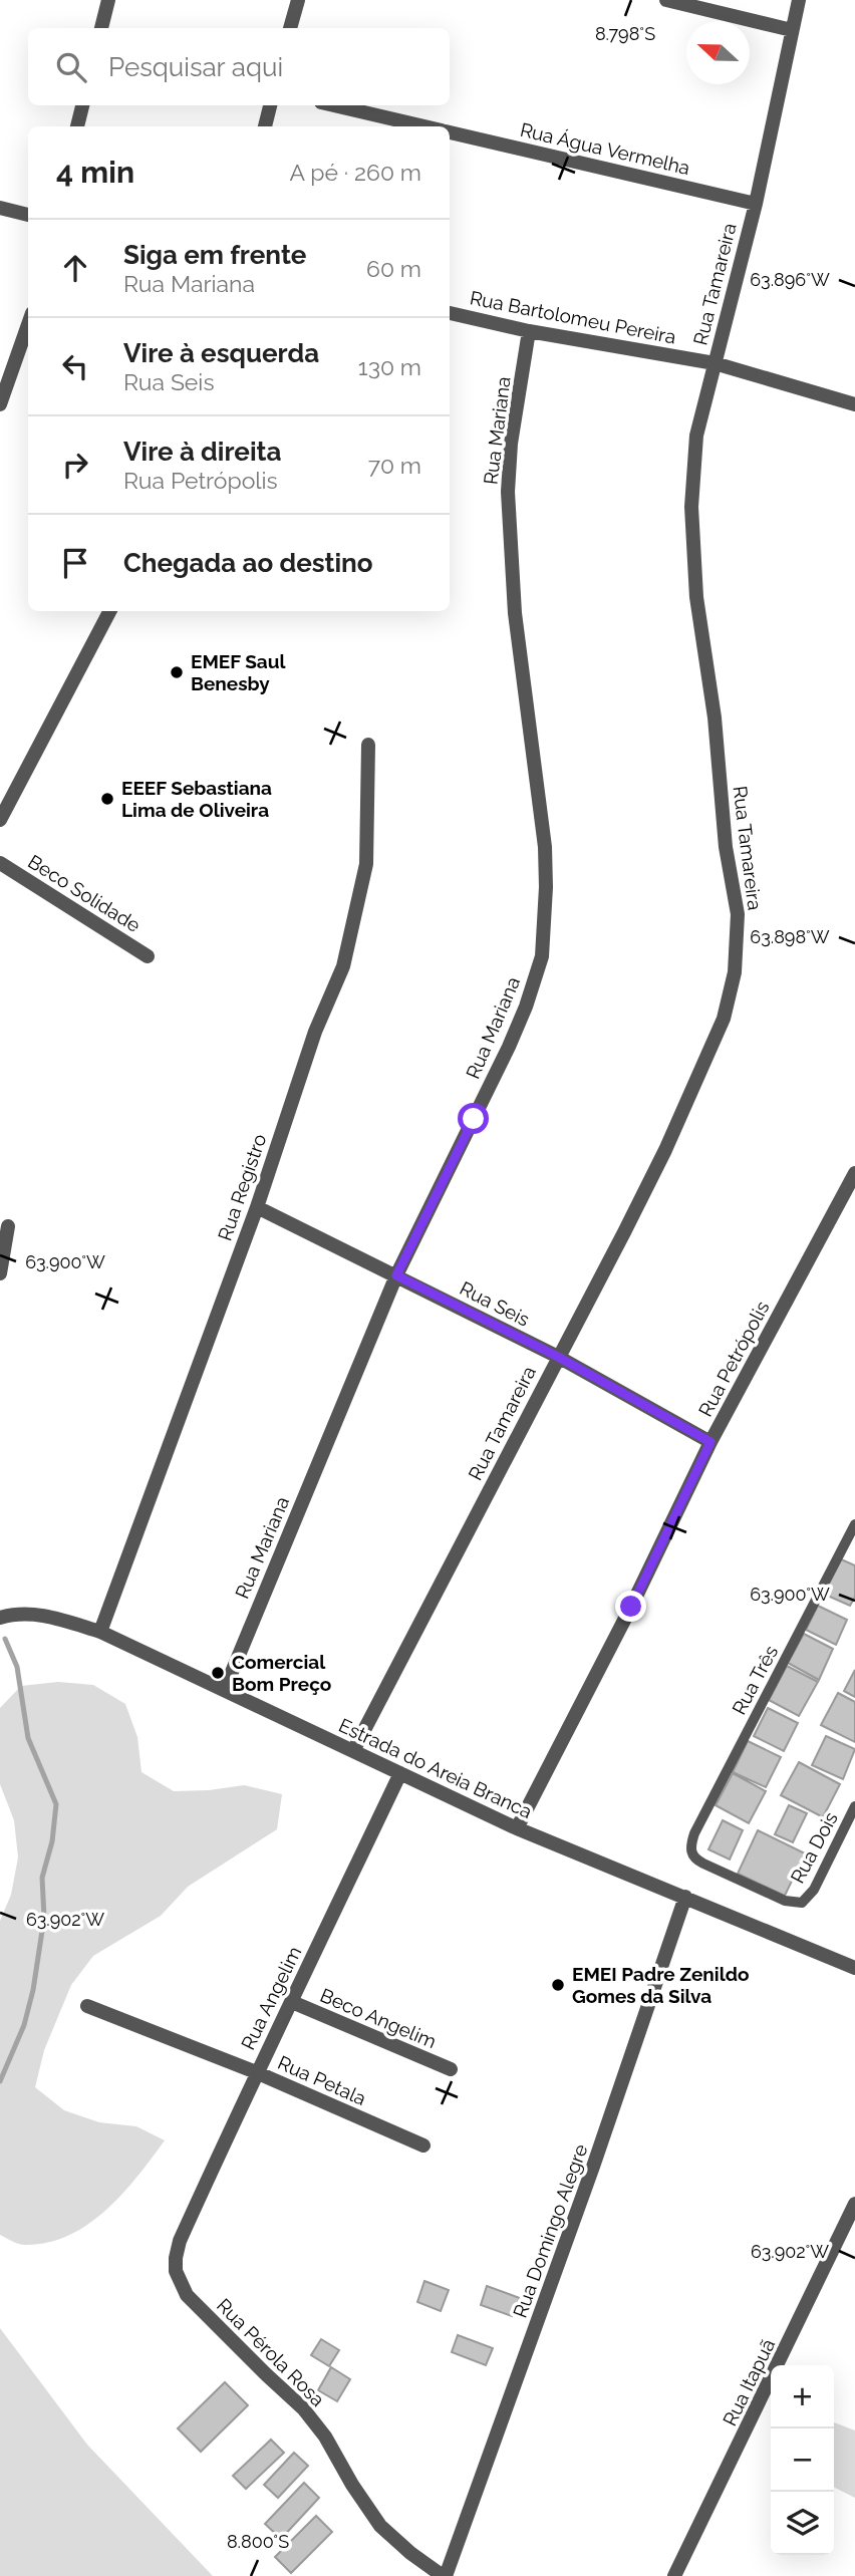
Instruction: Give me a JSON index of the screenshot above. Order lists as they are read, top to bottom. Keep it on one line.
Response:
{"streets":{"street":["Rua Água Vermelha","Rua Tamareira","Rua Bartolomeu Pereira","Rua Mariana","Beco Solidade","Rua Registro","Rua Seis","Rua Petrópolis","Estrada do Areia Branca","Rua Angelim","Beco Angelim","Rua Petala","Rua Domingo Alegre","Rua Pérola Rosa","Rua Itapuã"],"lane":["Rua Três","Rua Dois"]},"crossings":[["Rua Água Vermelha","Rua Tamareira"],["Rua Tamareira","Rua Bartolomeu Pereira"],["Rua Tamareira","Rua Seis"],["Rua Tamareira","Estrada do Areia Branca"],["Rua Bartolomeu Pereira","Rua Mariana"],["Rua Mariana","Rua Seis"],["Rua Mariana","Estrada do Areia Branca"],["Rua Registro","Rua Seis"],["Rua Registro","Estrada do Areia Branca"],["Rua Seis","Rua Petrópolis"],["Rua Petrópolis","Estrada do Areia Branca"],["Rua Três","Rua Dois"],["Estrada do Areia Branca","Rua Angelim"],["Estrada do Areia Branca","Rua Domingo Alegre"],["Rua Angelim","Beco Angelim"],["Rua Angelim","Rua Petala"],["Rua Angelim","Rua Pérola Rosa"],["Rua Domingo Alegre","Rua Pérola Rosa"]],"places":["EMEF Saul Benesby","EEEF Sebastiana Lima de Oliveira","Comercial Bom Preço","EMEI Padre Zenildo Gomes da Silva"],"north":"left","page":{"search":"Pesquisar aqui","heading":["4 min","A pé · 260 m"],"list":[["Siga em frente","Rua Mariana","60 m"],["Vire à esquerda","Rua Seis","130 m"],["Vire à direita","Rua Petrópolis","70 m"],"Chegada ao destino"],"map_buttons":["+","−"]},"coordinates":["8.798°S","63.896°W","63.898°W","63.900°W","63.902°W","8.800°S"]}
